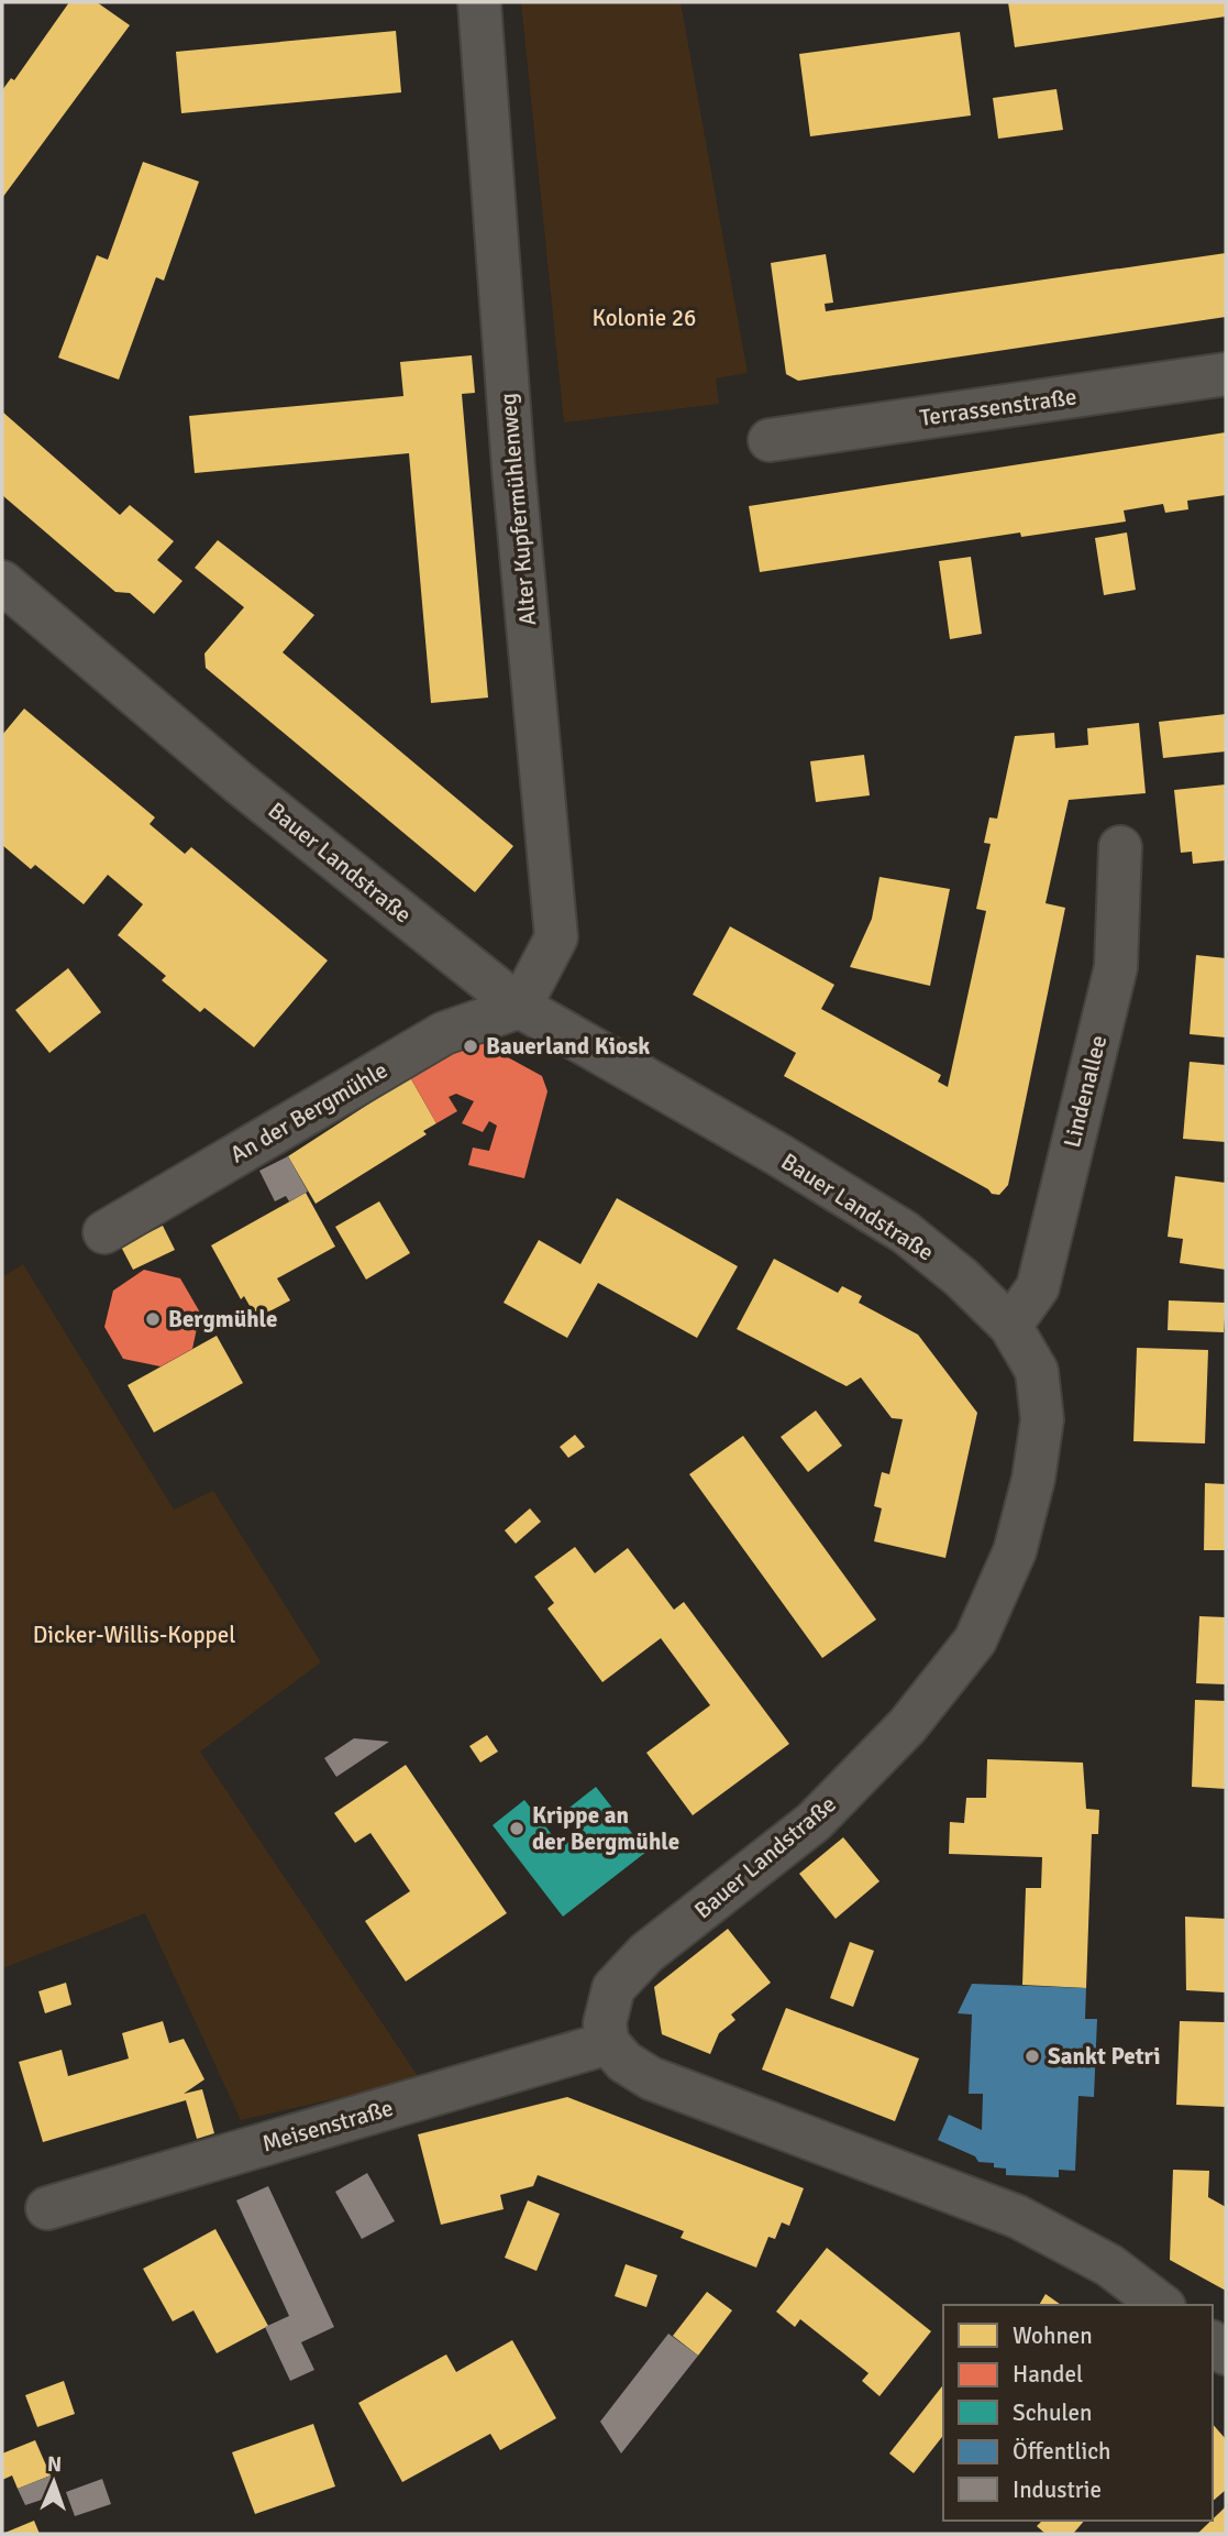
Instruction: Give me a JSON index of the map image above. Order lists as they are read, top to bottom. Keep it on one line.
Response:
{"streets":{"street":["Terrassenstraße","Alter Kupfermühlenweg","Bauer Landstraße","Lindenallee","An der Bergmühle","Meisenstraße"]},"crossings":[["Alter Kupfermühlenweg","Bauer Landstraße"],["Alter Kupfermühlenweg","An der Bergmühle"],["Bauer Landstraße","Lindenallee"],["Bauer Landstraße","An der Bergmühle"],["Bauer Landstraße","Meisenstraße"]],"parks":["Kolonie 26","Dicker-Willis-Koppel"],"places":["Bauerland Kiosk","Bergmühle","Krippe an der Bergmühle","Sankt Petri"],"legend":["Wohnen","Handel","Schulen","Öffentlich","Industrie"],"north":"top"}
